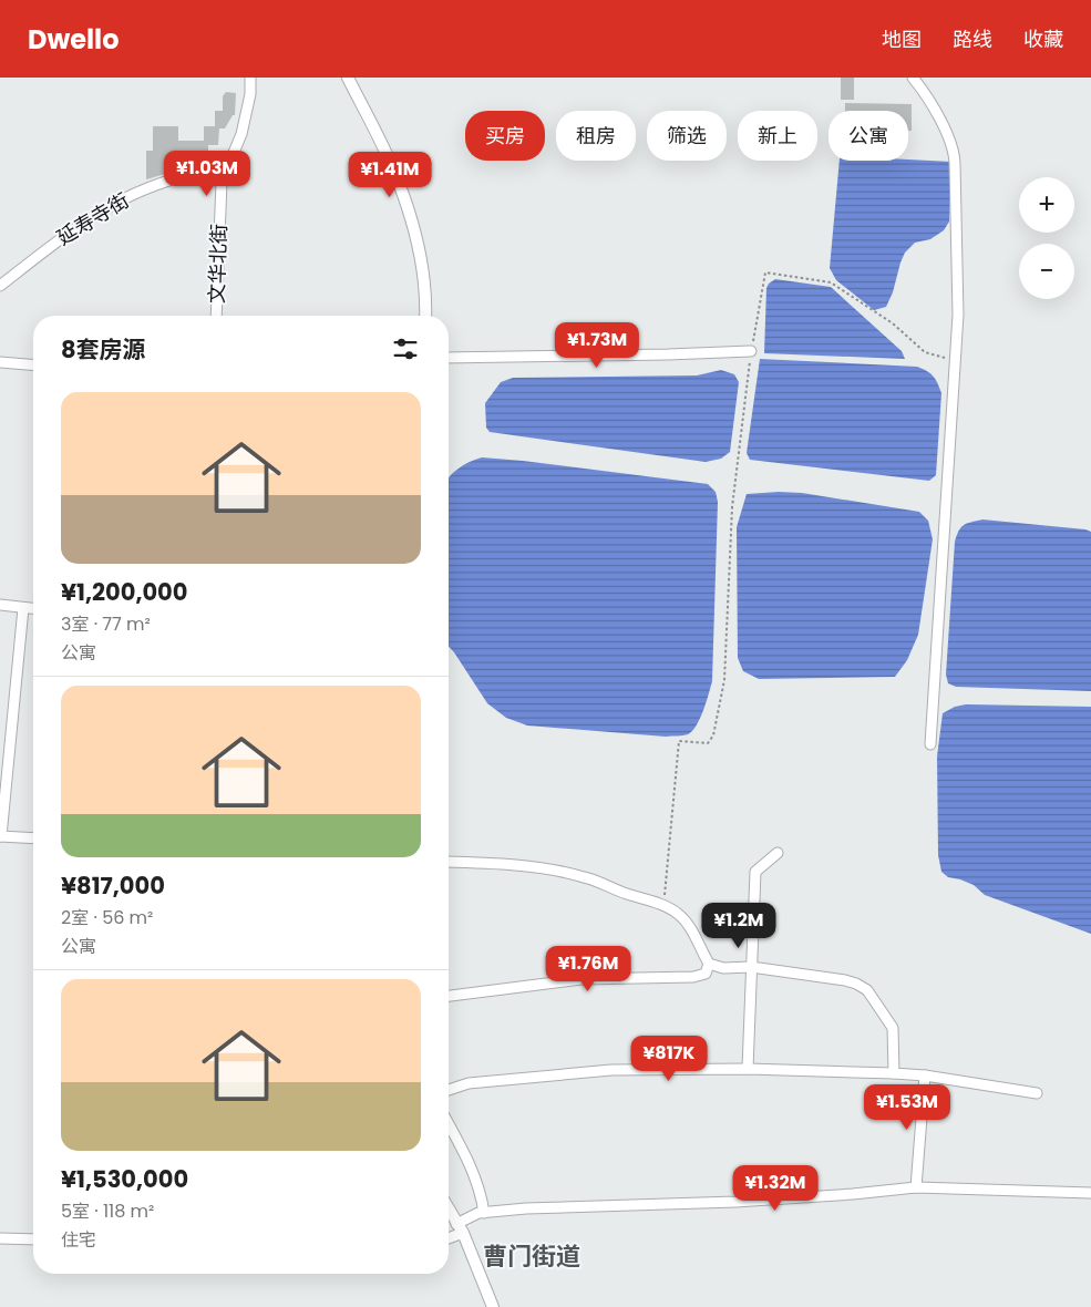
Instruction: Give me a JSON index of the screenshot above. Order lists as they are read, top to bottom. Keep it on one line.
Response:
{"streets":{"street":["延寿寺街","文华北街"]},"crossings":[["延寿寺街","文华北街"]],"districts":["曹门街道"],"page":{"header":"Dwello","nav":["地图","路线","收藏"],"chip":["买房","租房","筛选","新上","公寓"],"price":["¥1.03M","¥1.41M","¥1.73M","¥1.2M","¥1.76M","¥817K","¥1.53M","¥1.32M"],"map_buttons":["+","−"],"heading":"8套房源","list":[{"name":"¥1,200,000","note":"3室 · 77 m² · 公寓"},{"name":"¥817,000","note":"2室 · 56 m² · 公寓"},{"name":"¥1,530,000","note":"5室 · 118 m² · 住宅"}]}}
